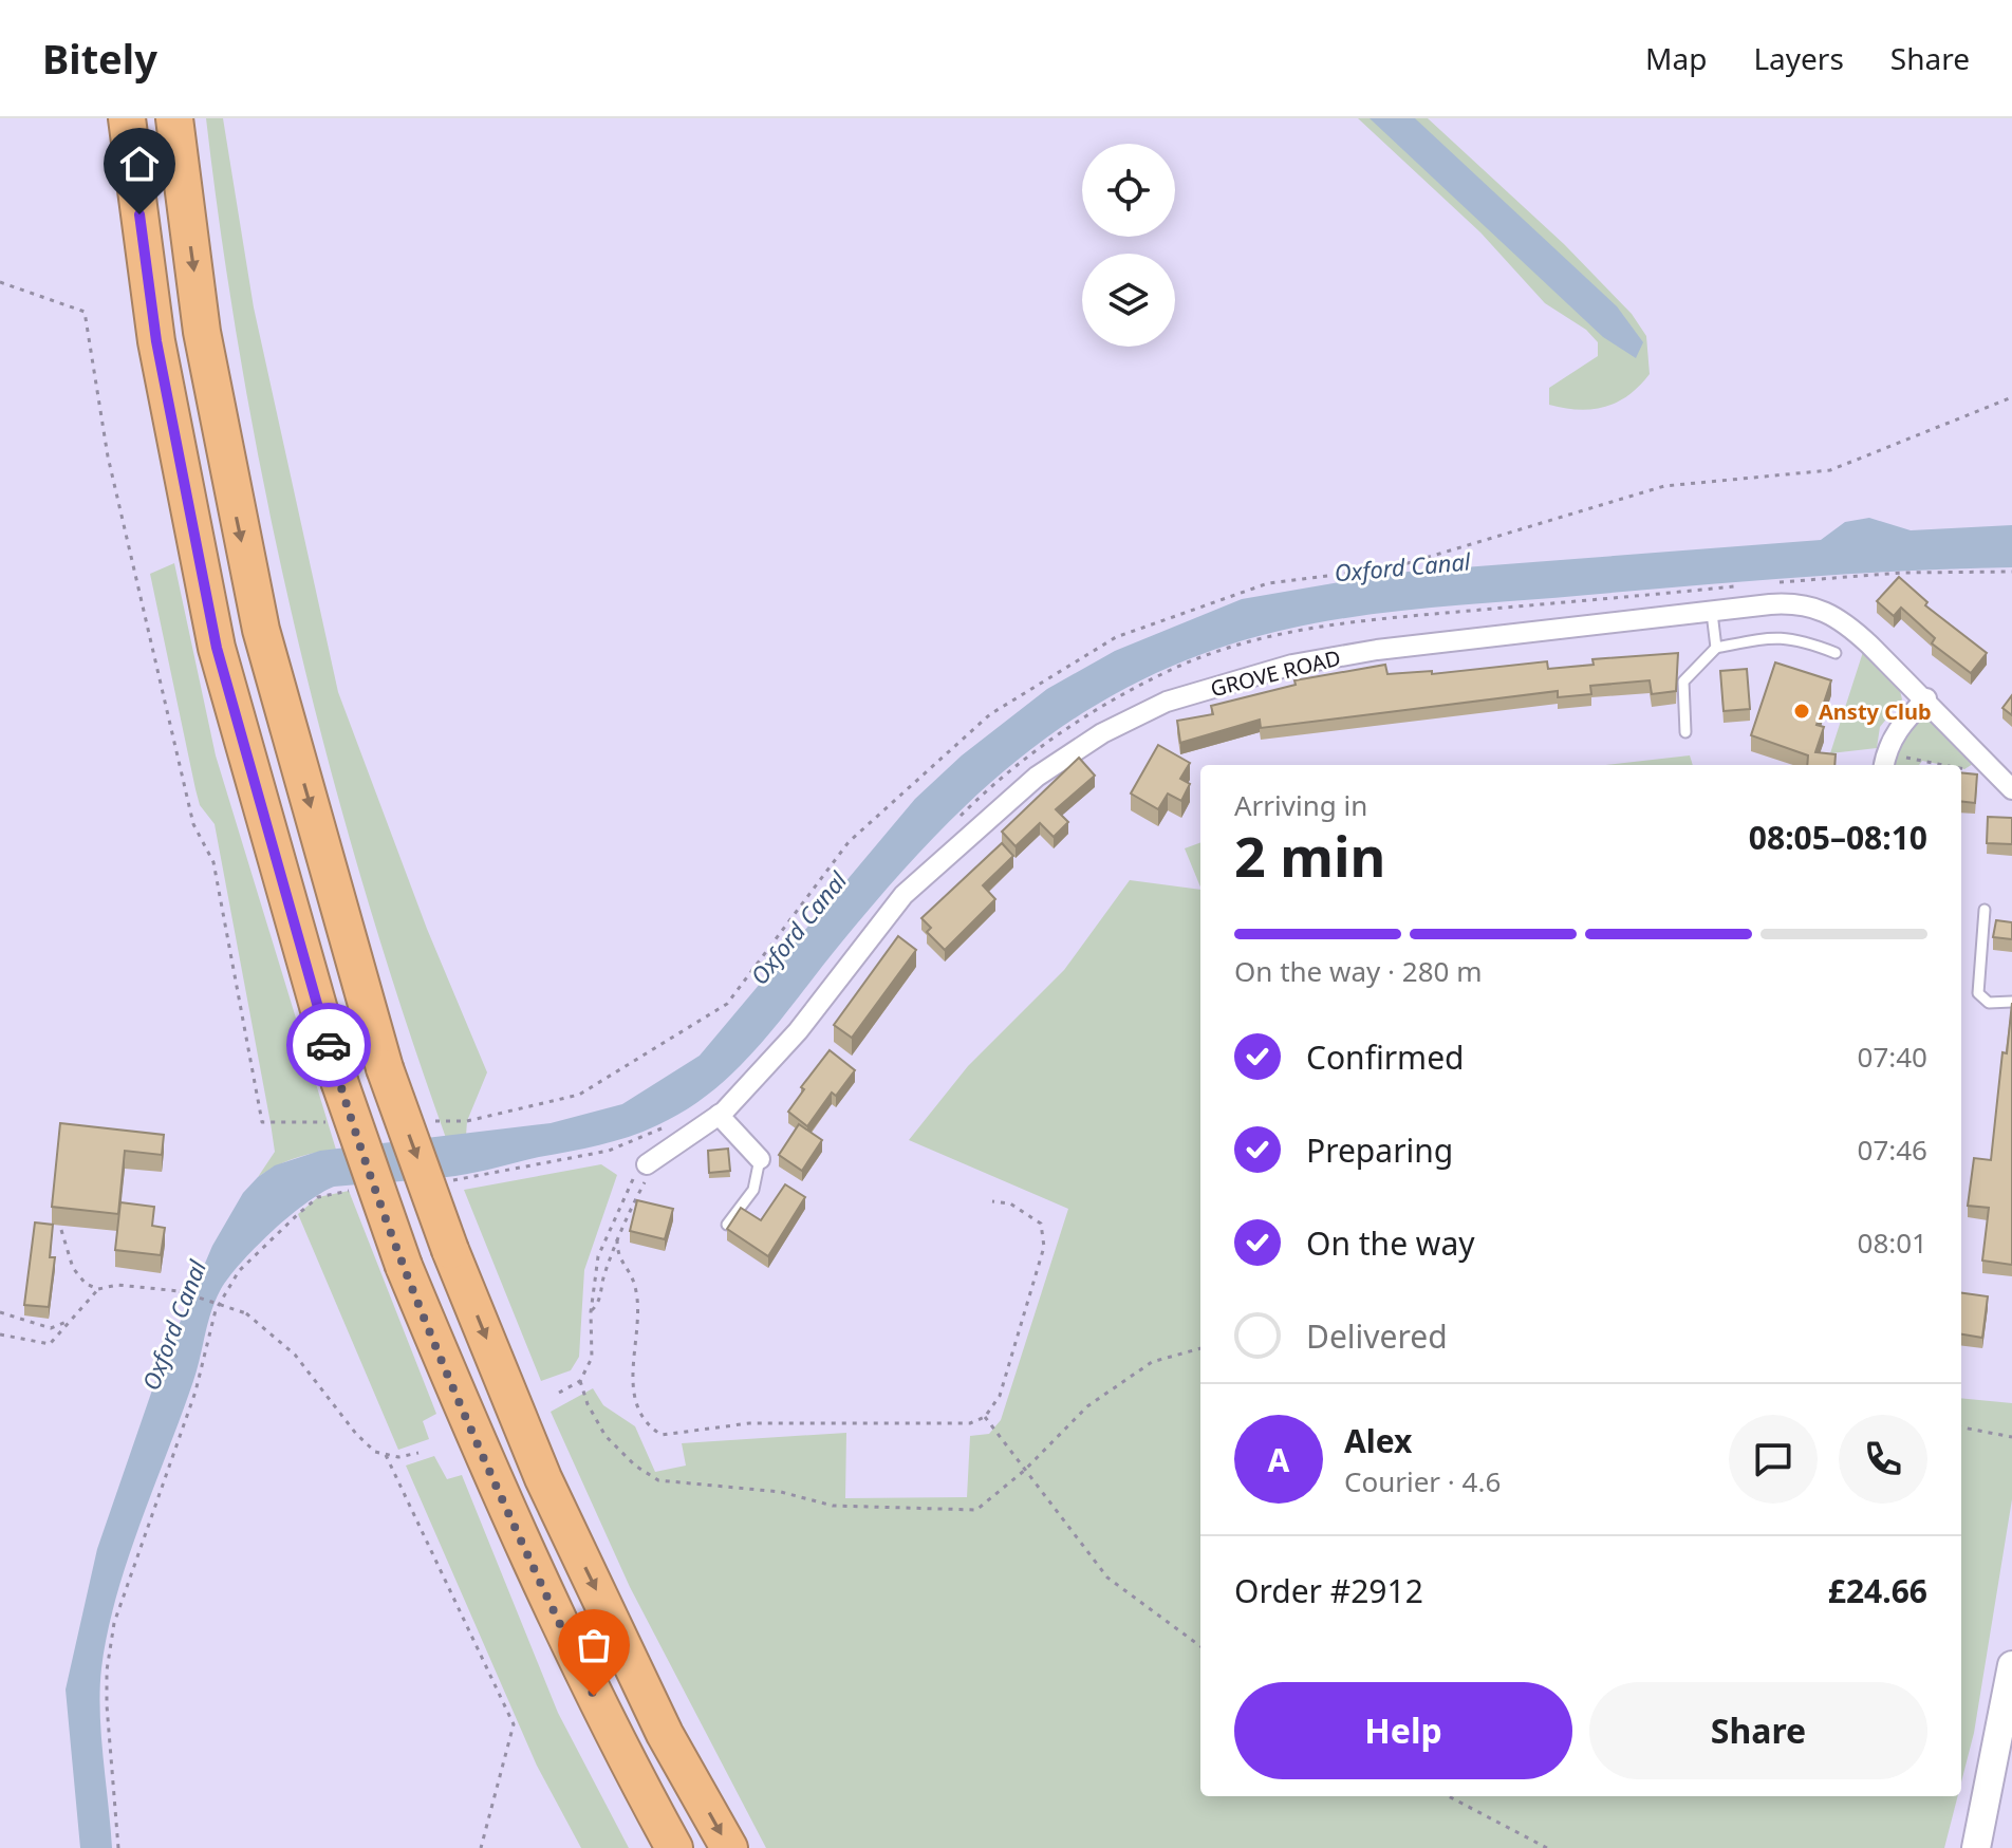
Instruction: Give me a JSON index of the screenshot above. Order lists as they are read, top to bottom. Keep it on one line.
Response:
{"streets":{"street":["GROVE ROAD"]},"water":["Oxford Canal"],"places":["Ansty Club"],"page":{"header":"Bitely","nav":["Map","Layers","Share"],"heading":["2 min","Arriving in","08:05–08:10"],"panel":["Alex","Courier · 4.6","Order #2912","£24.66"],"bar":"On the way · 280 m","list":[["Confirmed","07:40"],["Preparing","07:46"],["On the way","08:01"],"Delivered"],"round":"A","buttons":["Help","Share"]}}
